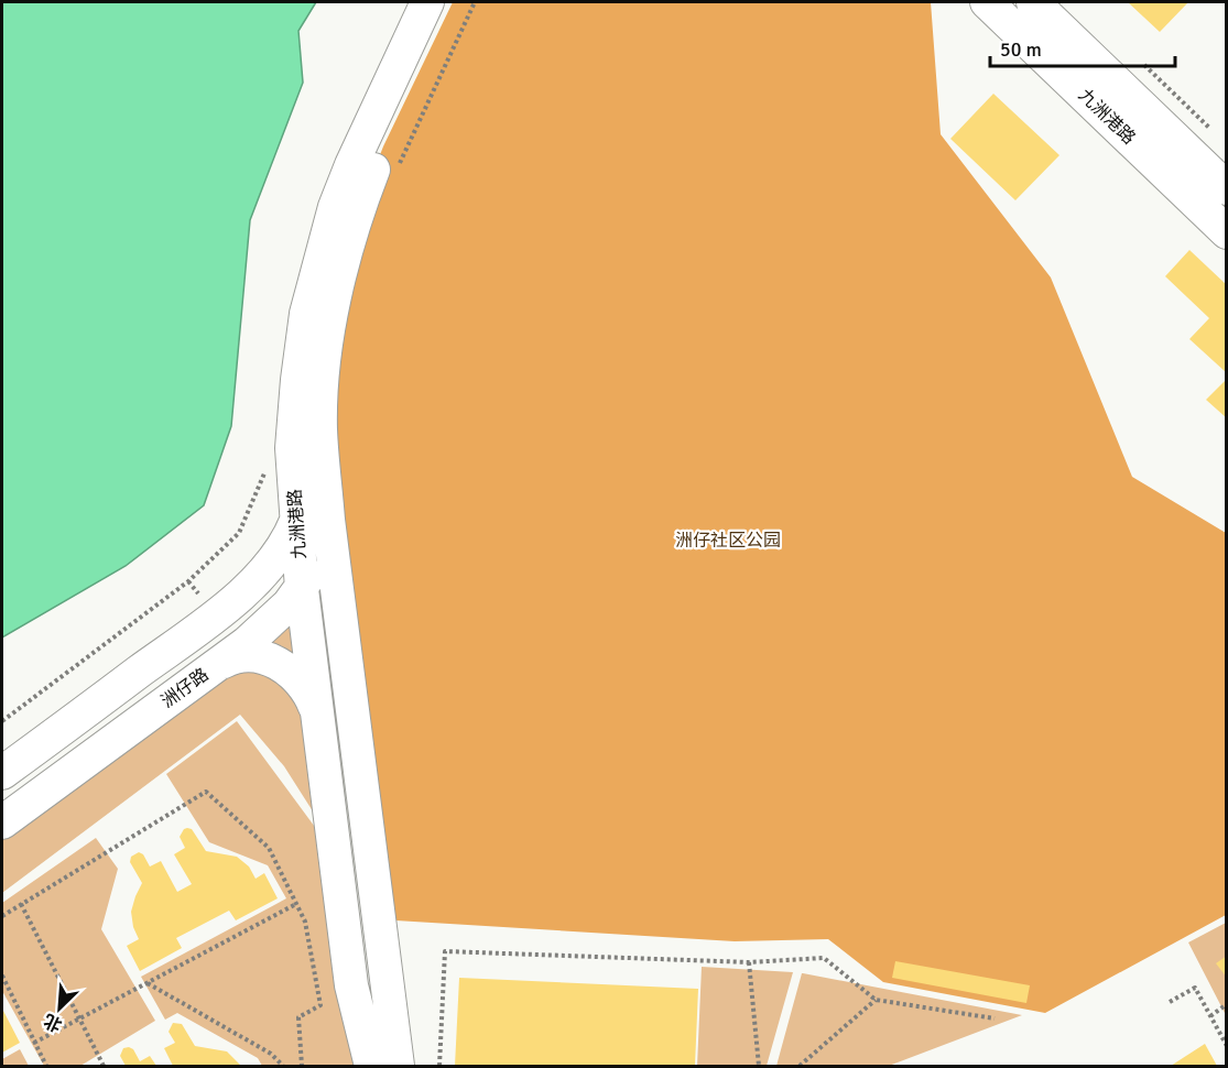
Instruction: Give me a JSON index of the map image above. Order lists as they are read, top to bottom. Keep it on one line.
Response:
{"streets":{"street":["九洲港路","洲仔路"]},"crossings":[["九洲港路","洲仔路"]],"parks":["洲仔社区公园"],"scale_bar":"50 m","north":"bottom left"}
